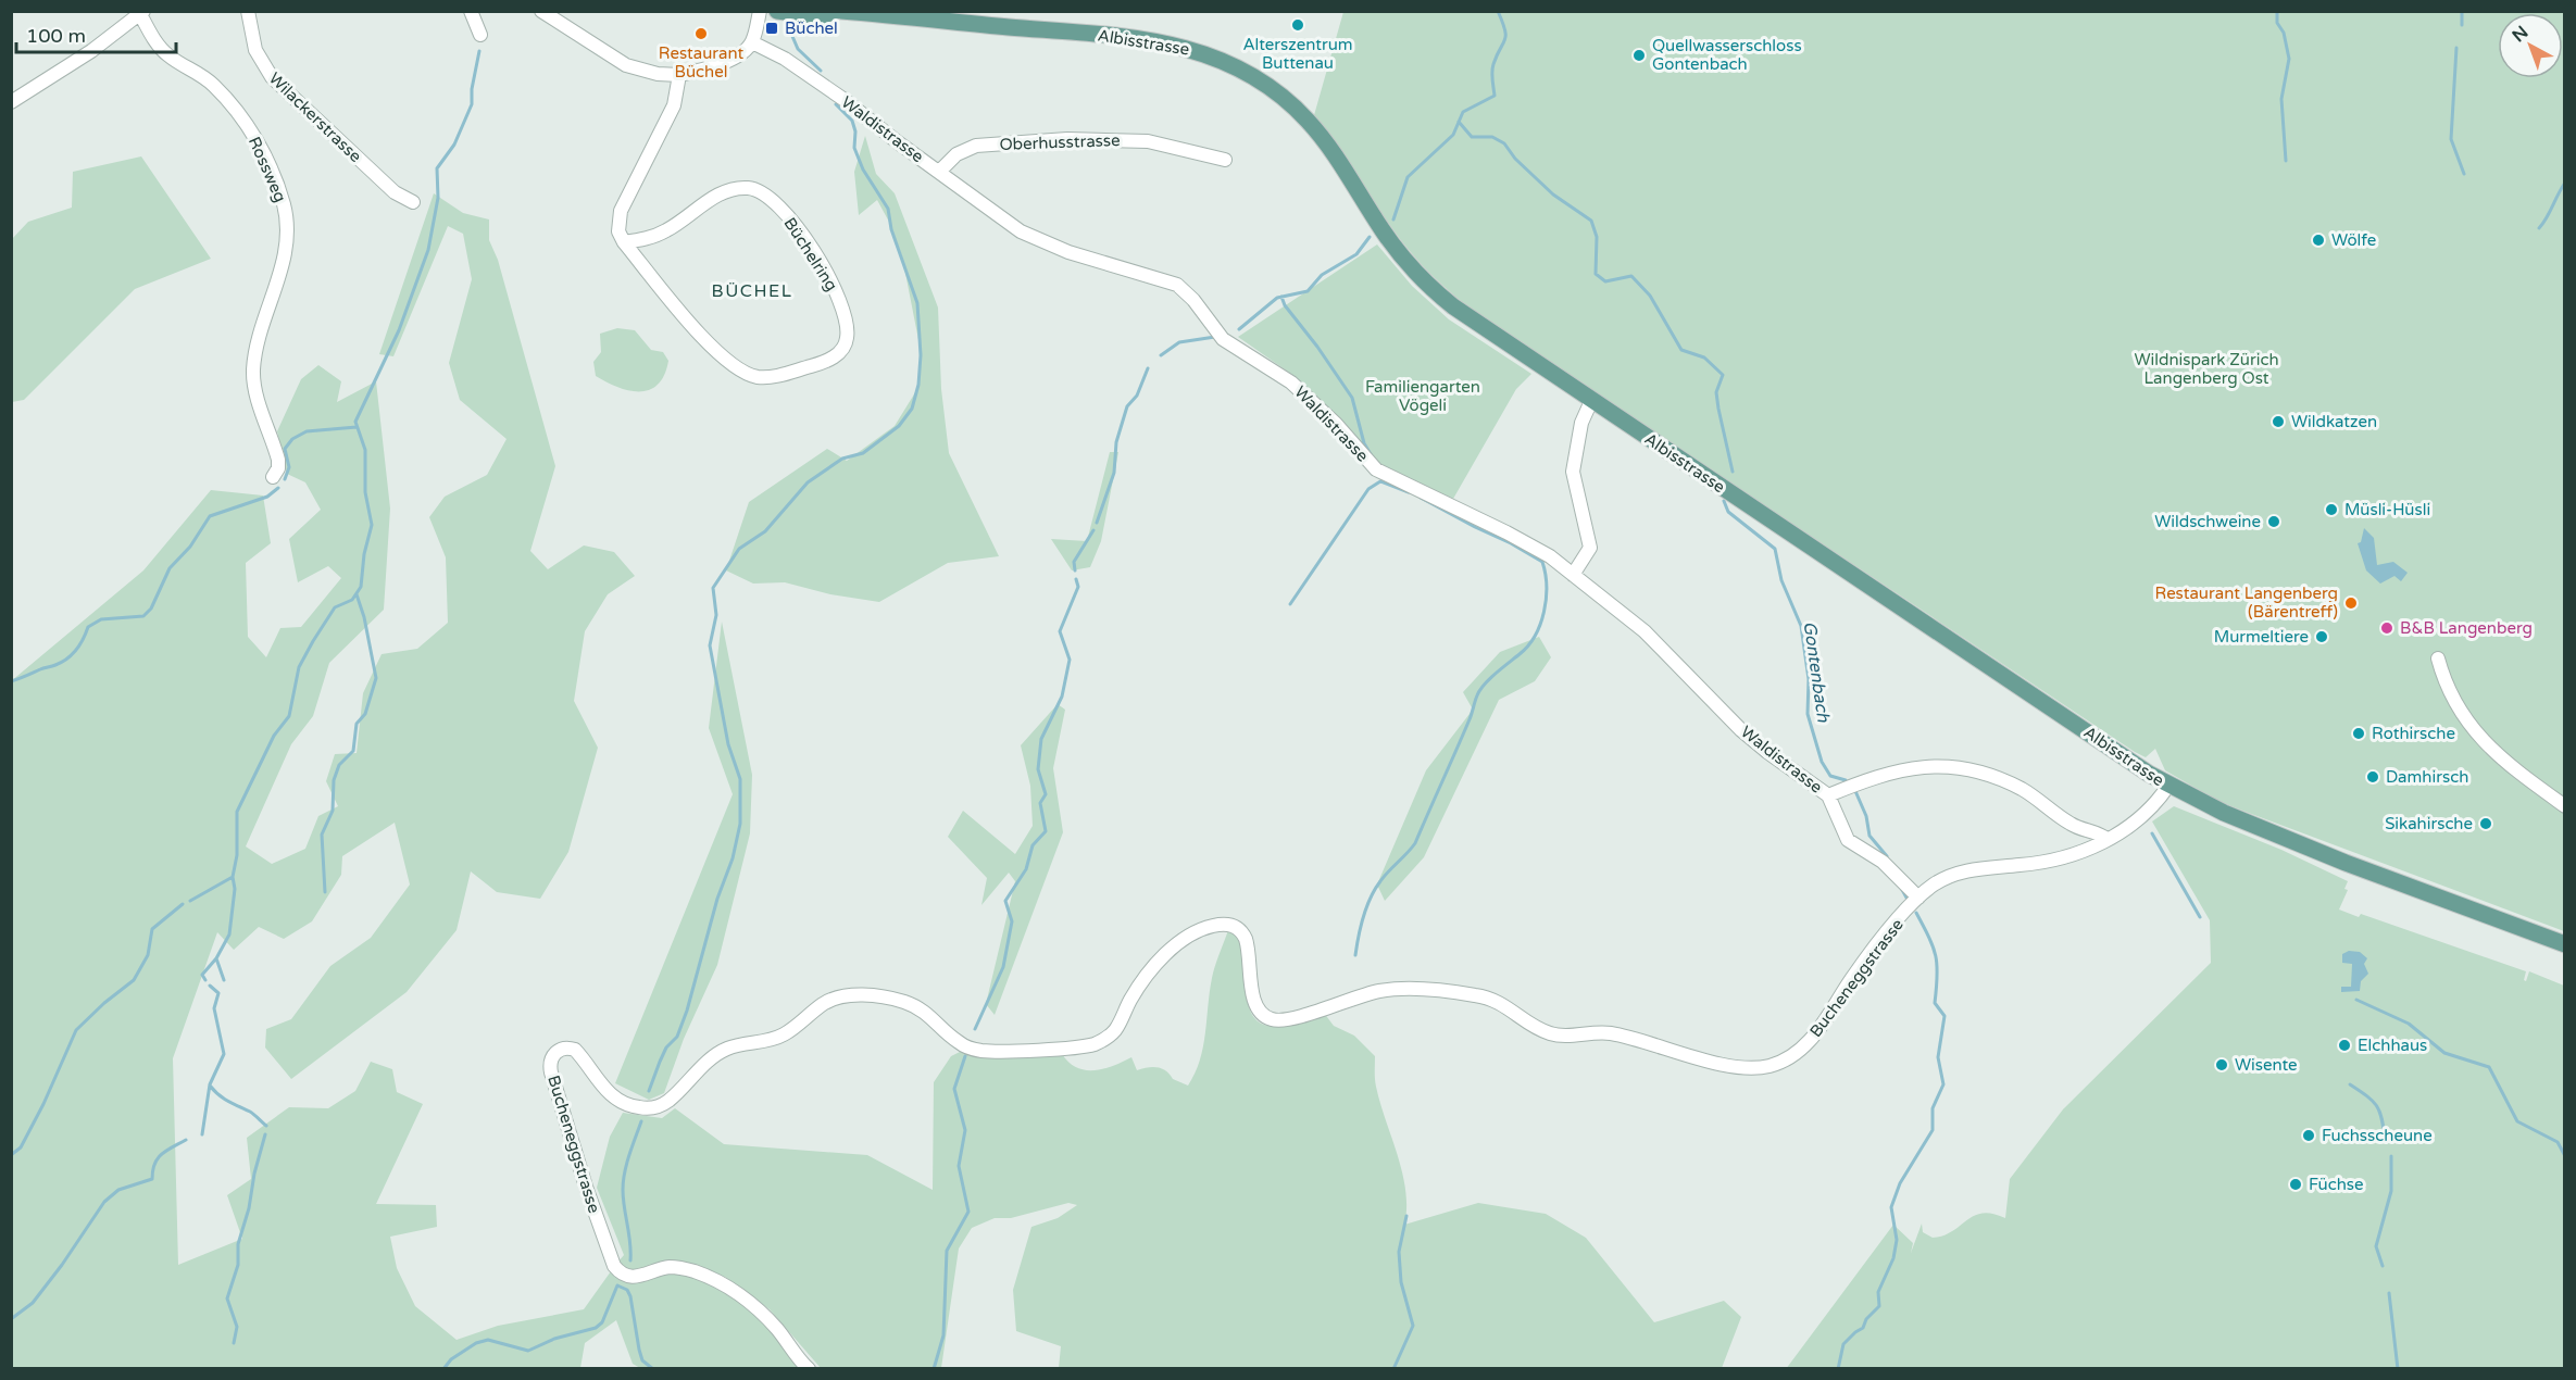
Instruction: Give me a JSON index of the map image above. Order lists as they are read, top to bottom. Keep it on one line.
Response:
{"streets":{"main road":["Albisstrasse"],"street":["Wilackerstrasse","Waldistrasse","Oberhusstrasse","Rossweg","Büchelring","Bucheneggstrasse"]},"crossings":[["Albisstrasse","Bucheneggstrasse"],["Waldistrasse","Oberhusstrasse"],["Waldistrasse","Bucheneggstrasse"]],"districts":["BÜCHEL"],"water":["Gontenbach"],"parks":["Wildnispark Zürich Langenberg Ost","Familiengarten Vögeli"],"places":{"other":["Alterszentrum Buttenau","Restaurant Büchel","Quellwasserschloss Gontenbach","Wölfe","Wildkatzen","Müsli-Hüsli","Wildschweine","Restaurant Langenberg (Bärentreff)","B&B Langenberg","Murmeltiere","Rothirsche","Damhirsch","Sikahirsche","Elchhaus","Wisente","Fuchsscheune","Füchse"],"transit":["Büchel"]},"scale_bar":"100 m","north":"top left"}
